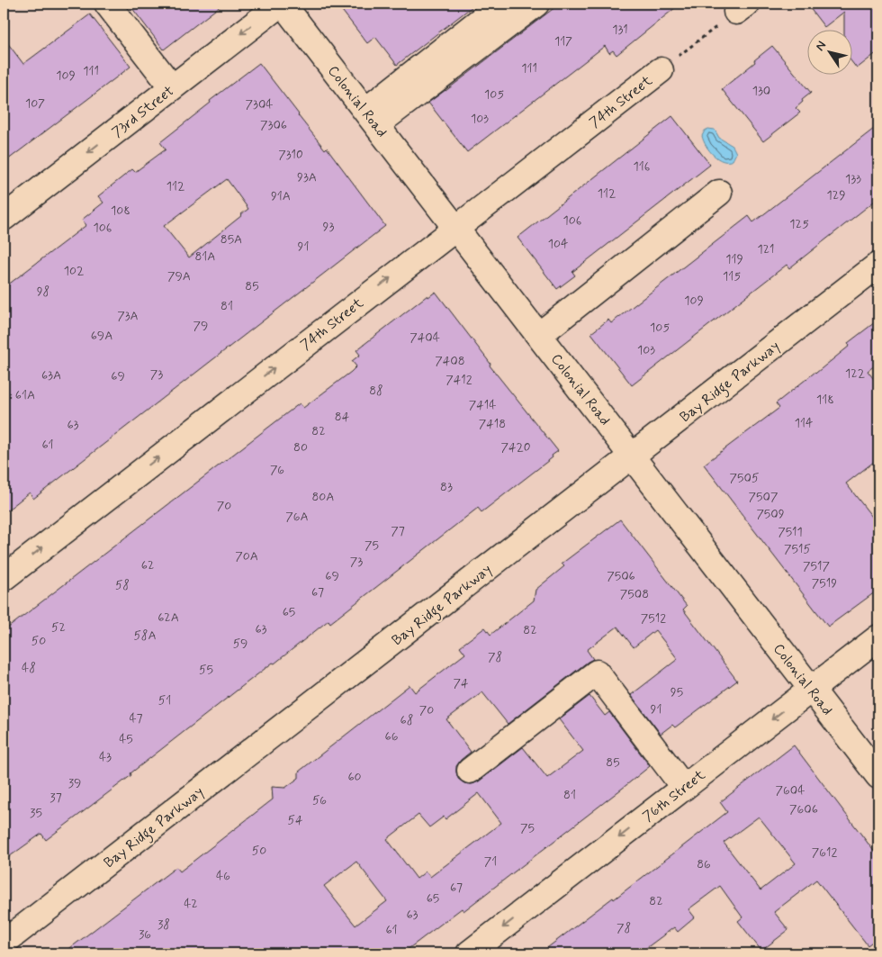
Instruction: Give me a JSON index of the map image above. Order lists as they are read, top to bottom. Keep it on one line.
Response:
{"streets":{"street":["Colonial Road","74th Street","73rd Street","Bay Ridge Parkway","76th Street"]},"crossings":[["Colonial Road","74th Street"],["Colonial Road","73rd Street"],["Colonial Road","Bay Ridge Parkway"],["Colonial Road","76th Street"]],"one_way":["74th Street","73rd Street","76th Street"],"house_numbers":["131","117","111","111","109","130","105","107","7304","103","7306","7310","116","93A","133","112","112","129","91A","108","106","125","93","106","85A","104","91","121","81A","119","102","79A","115","85","98","109","81","73A","79","105","69A","7404","103","7408","122","73","63A","69","7412","88","61A","118","7414","84","114","7418","63","82","61","80","7420","76","7505","83","80A","7507","70","7509","76A","77","7511","75","7515","70A","73","62","7517","69","7506","7519","58","67","7508","65","62A","7512","52","63","82","58A","50","59","78","48","55","74","95","51","91","70","47","68","66","45","43","85","60","39","7604","81","37","56","7606","35","54","75","50","7612","71","86","46","67","65","82","42","63","38","78","61","36"],"north":"top left"}
